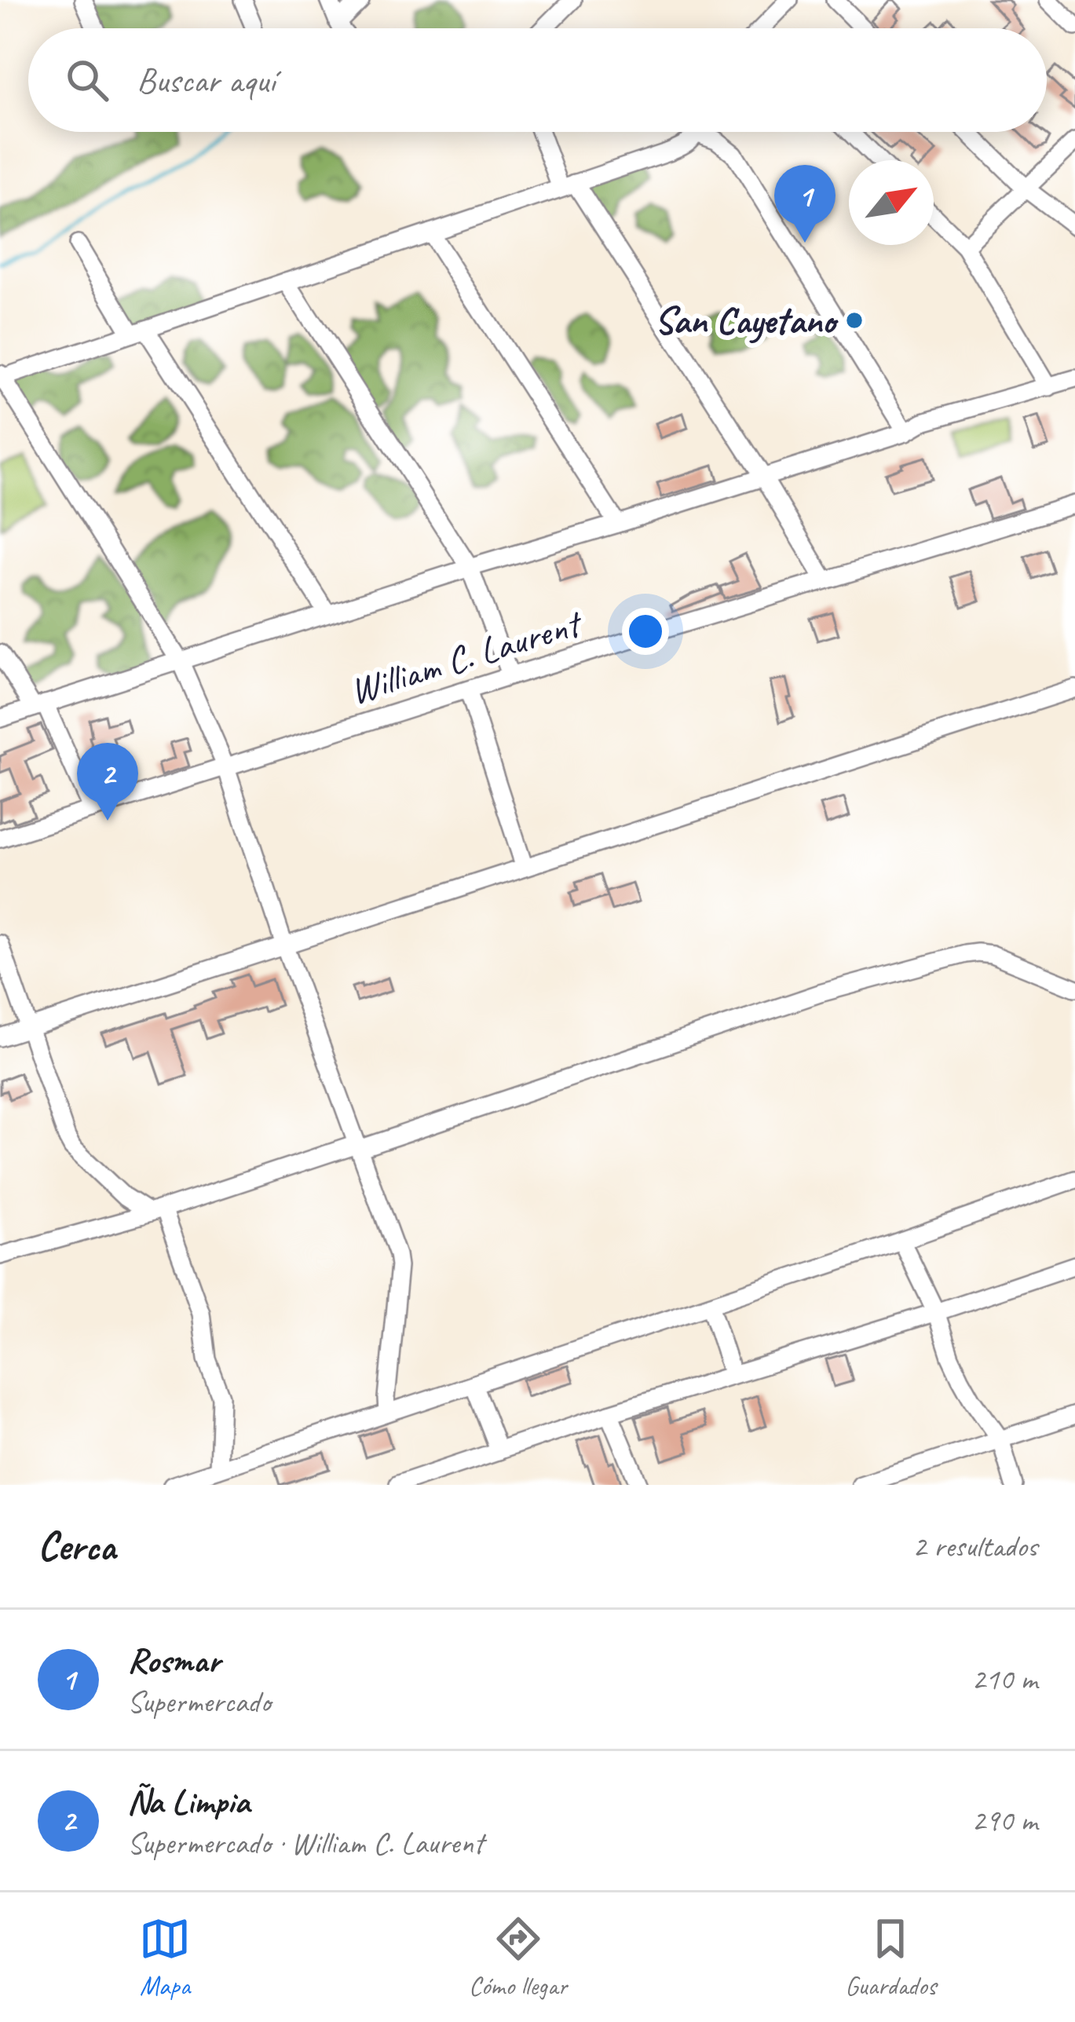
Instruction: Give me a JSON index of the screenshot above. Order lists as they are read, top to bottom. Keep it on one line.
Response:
{"streets":{"street":["William C. Laurent"]},"places":["San Cayetano"],"north":"top right","page":{"search":"Buscar aquí","pins":["1","2"],"heading":["Cerca","2 resultados"],"list":[{"mark":"1","name":"Rosmar","note":"Supermercado","value":"210 m"},{"mark":"2","name":"Ña Limpia","note":"Supermercado · William C. Laurent","value":"290 m"}],"nav":["Mapa","Cómo llegar","Guardados"]}}
